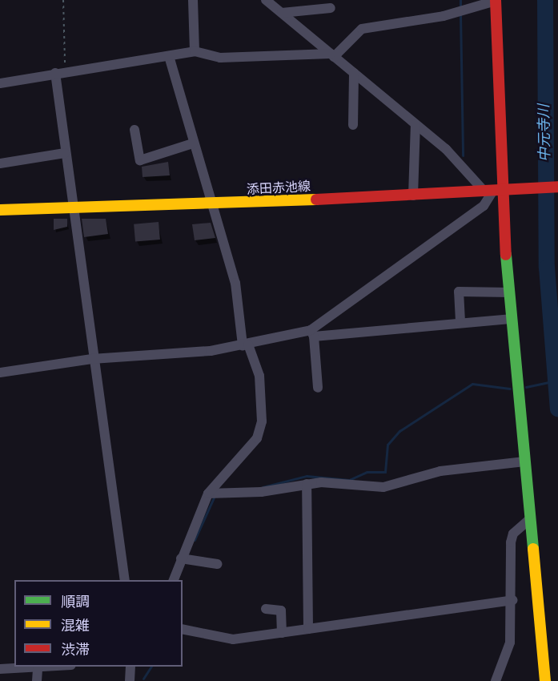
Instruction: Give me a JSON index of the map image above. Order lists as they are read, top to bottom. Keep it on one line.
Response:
{"streets":{"street":["添田赤池線"]},"water":["中元寺川"],"legend":["順調","混雑","渋滞"]}
